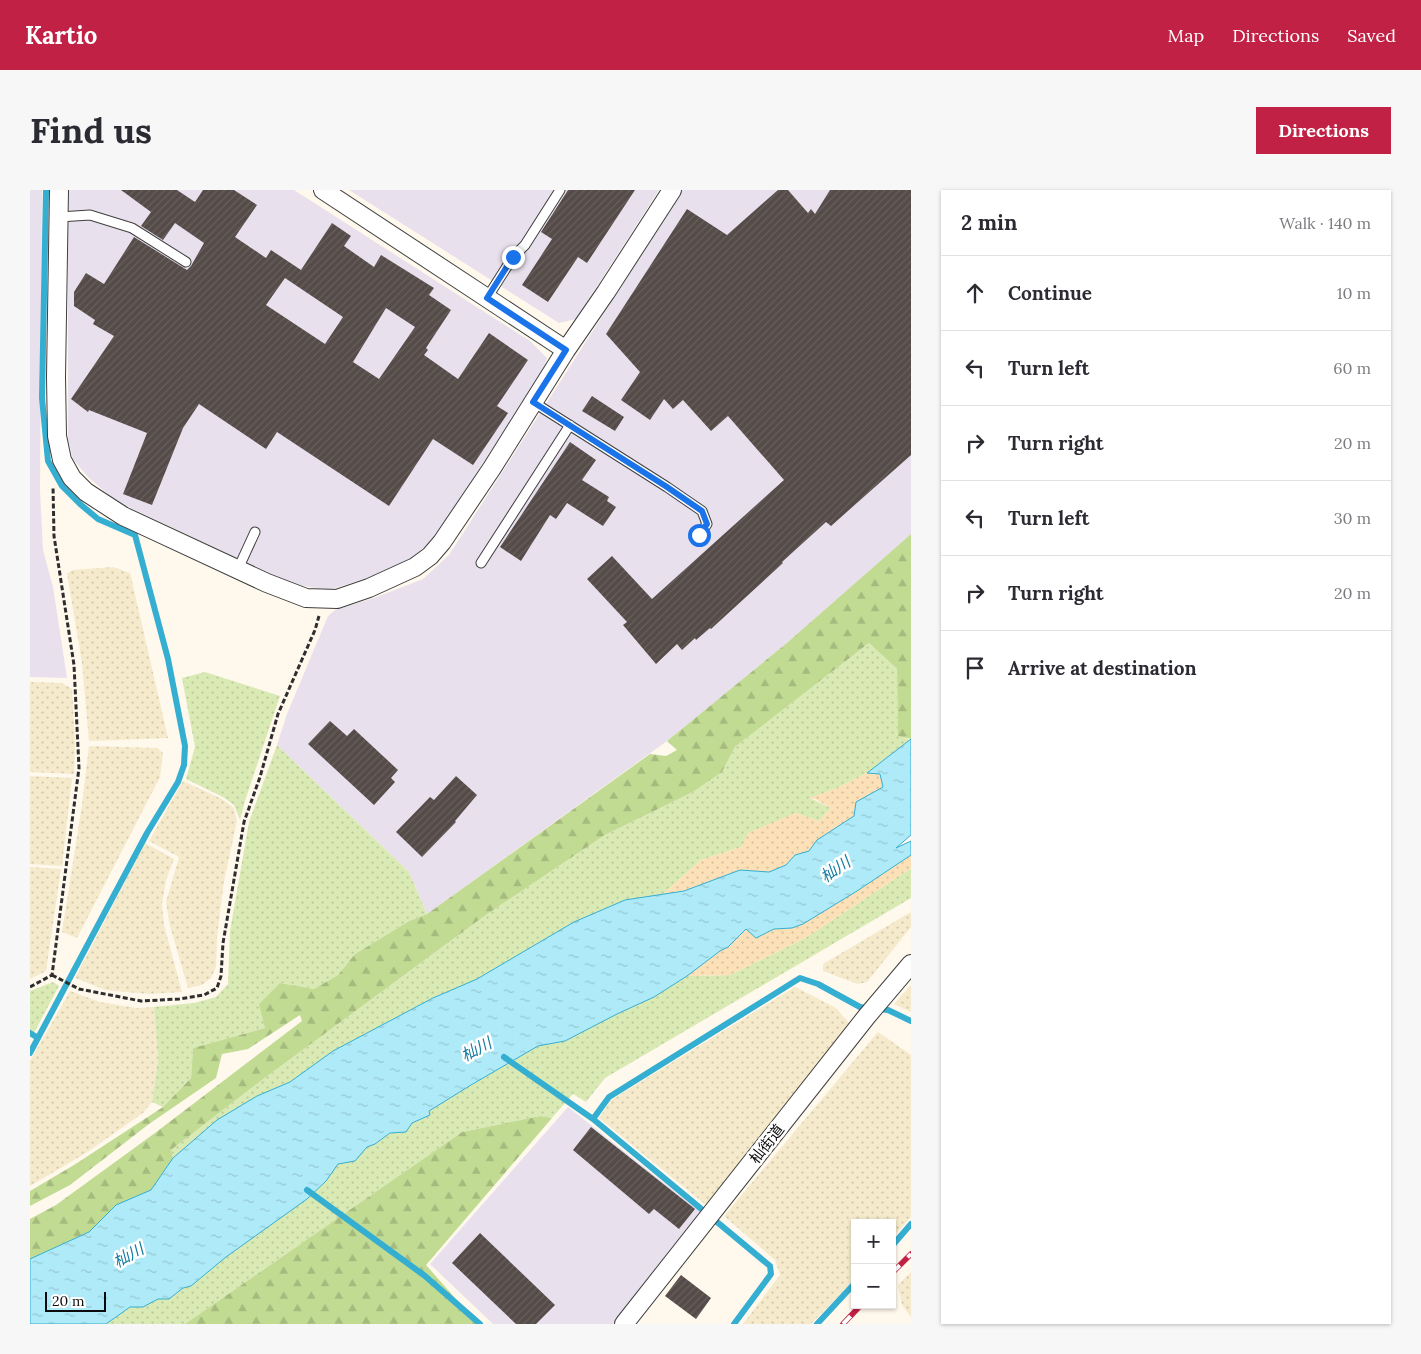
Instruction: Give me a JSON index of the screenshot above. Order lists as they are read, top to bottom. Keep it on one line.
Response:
{"streets":{"street":["杣街道"]},"water":["杣川"],"scale_bar":"20 m","page":{"header":"Kartio","nav":["Map","Directions","Saved"],"buttons":"Directions","title":"Find us","heading":["2 min","Walk · 140 m"],"list":[["Continue","10 m"],["Turn left","60 m"],["Turn right","20 m"],["Turn left","30 m"],["Turn right","20 m"],"Arrive at destination"],"map_buttons":["+","−"],"scale":"20 m"}}
